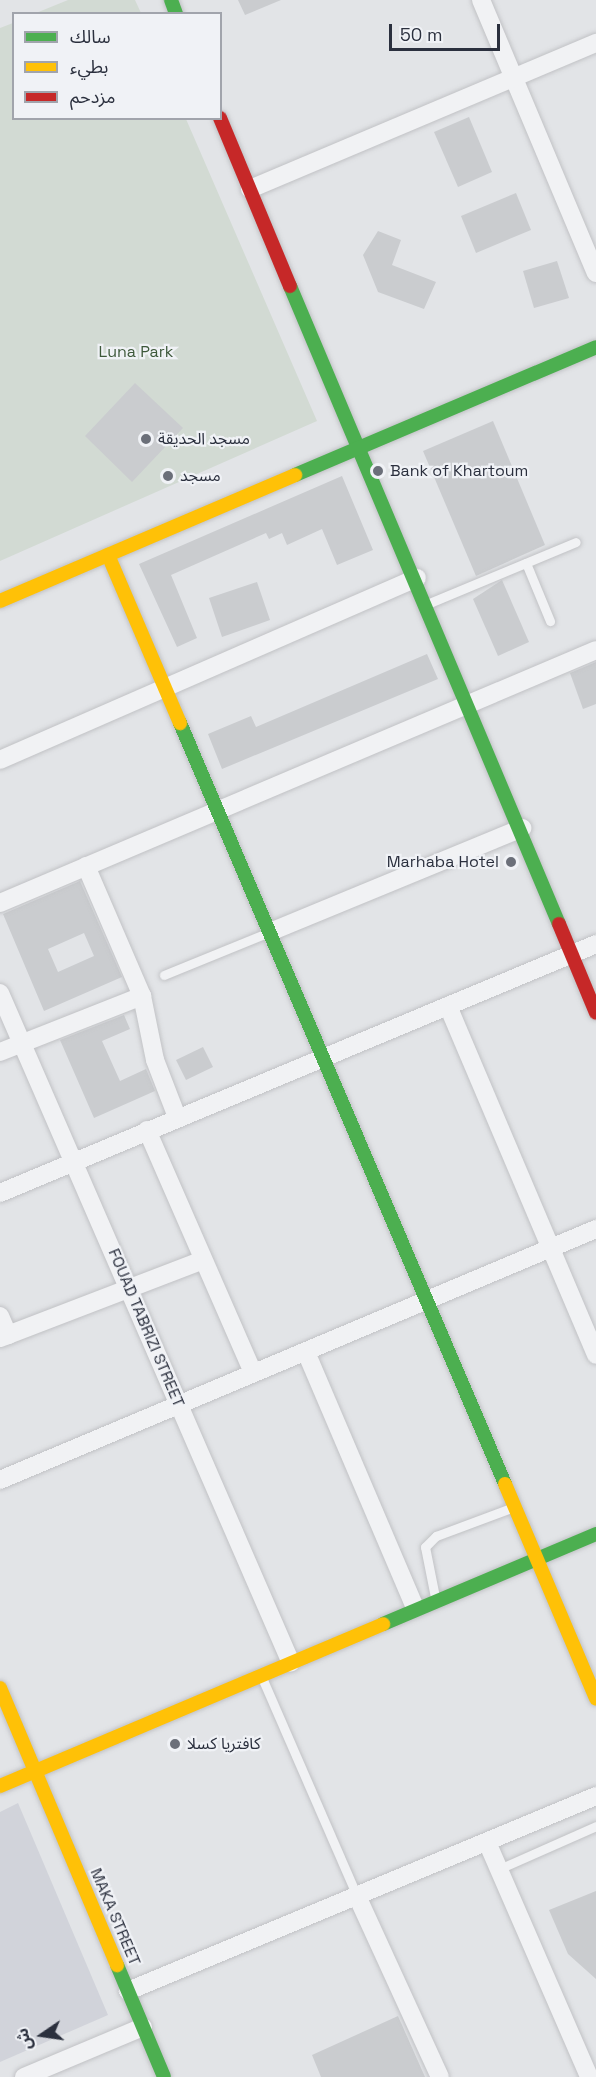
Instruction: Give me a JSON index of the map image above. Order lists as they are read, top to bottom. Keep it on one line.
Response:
{"streets":{"main road":["MAKA STREET"],"street":["FOUAD TABRIZI STREET"]},"parks":["Luna Park"],"places":["مسجد الحديقة","Bank of Khartoum","مسجد","Marhaba Hotel","كافتريا كسلا"],"legend":["سالك","بطيء","مزدحم"],"scale_bar":"50 m","north":"left"}
